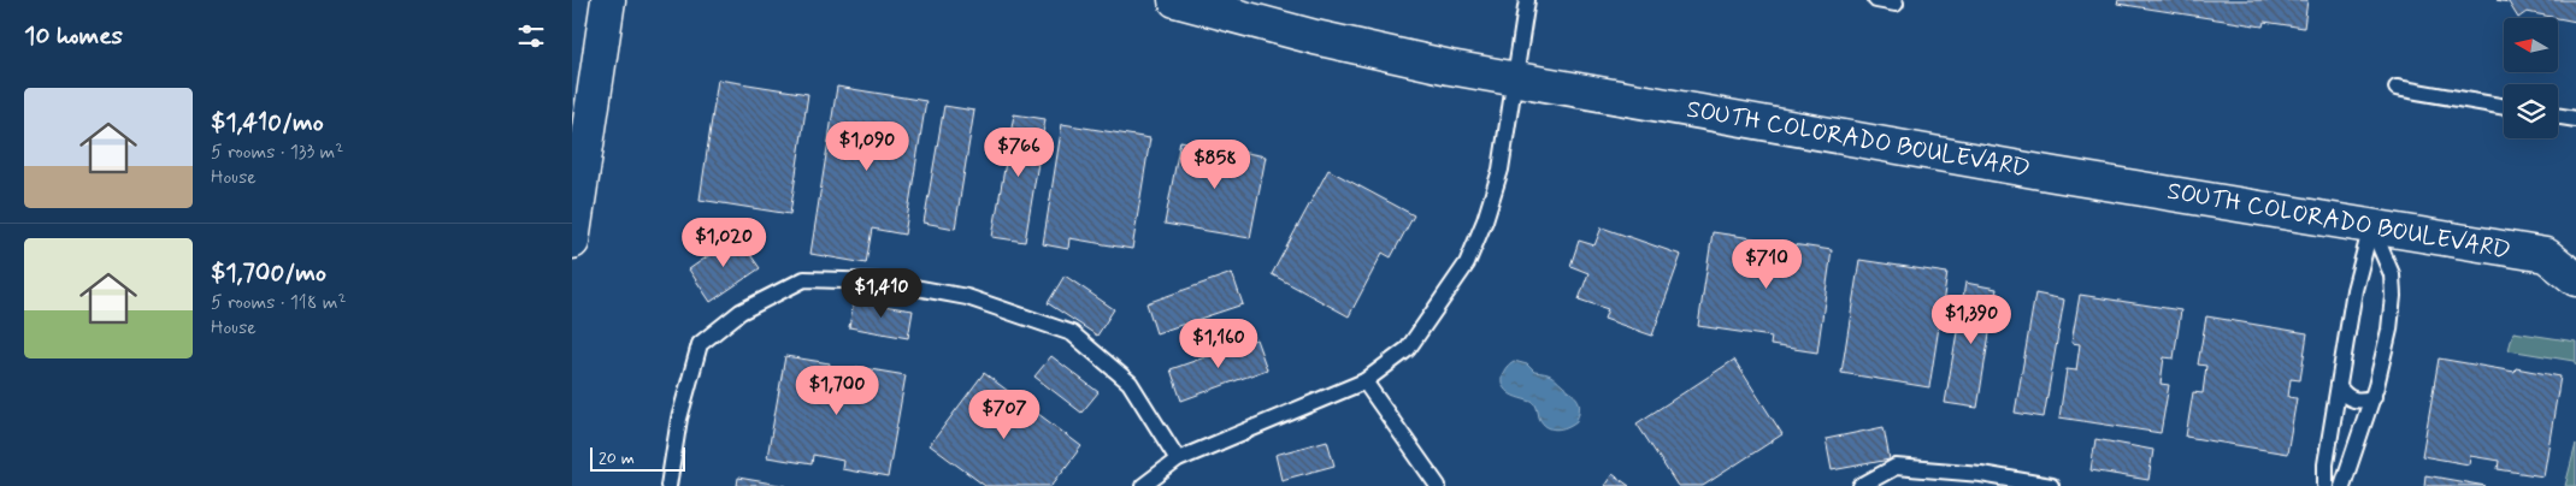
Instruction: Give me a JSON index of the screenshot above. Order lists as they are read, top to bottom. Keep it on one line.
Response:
{"streets":{"main road":["SOUTH COLORADO BOULEVARD"]},"scale_bar":"20 m","north":"left","page":{"heading":"10 homes","list":[{"name":"$1,410/mo","note":"5 rooms · 133 m² · House"},{"name":"$1,700/mo","note":"5 rooms · 118 m² · House"}],"price":["$1,090","$766","$858","$1,020","$710","$1,410","$1,390","$1,160","$1,700","$707"],"scale":"20 m"}}
